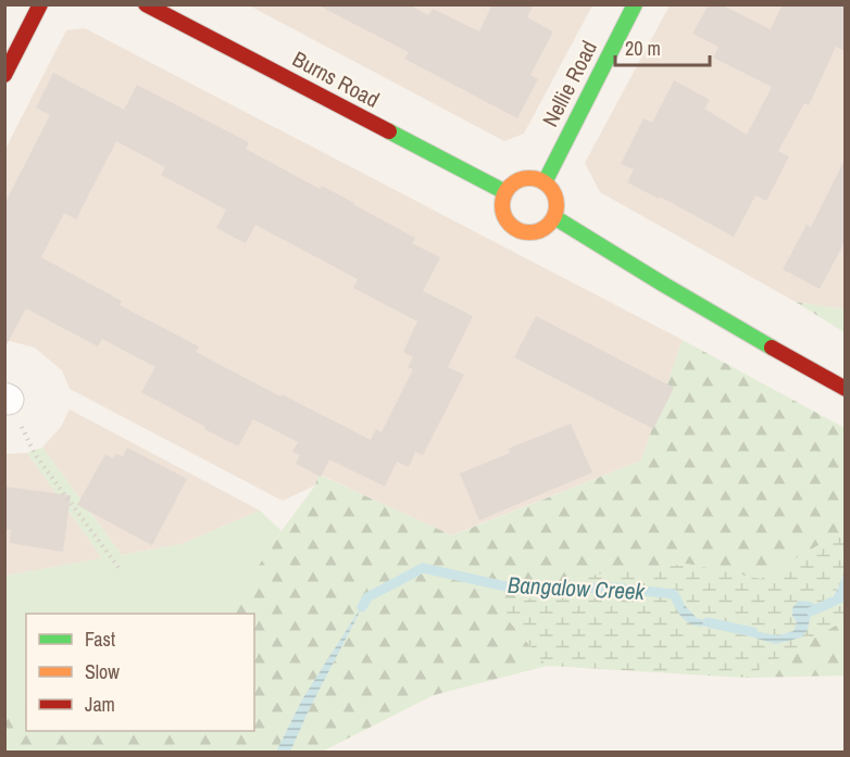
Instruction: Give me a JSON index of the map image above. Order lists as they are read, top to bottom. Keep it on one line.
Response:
{"streets":{"street":["Burns Road","Nellie Road"]},"crossings":[["Burns Road","Nellie Road"]],"water":["Bangalow Creek"],"legend":["Fast","Slow","Jam"],"scale_bar":"20 m"}
